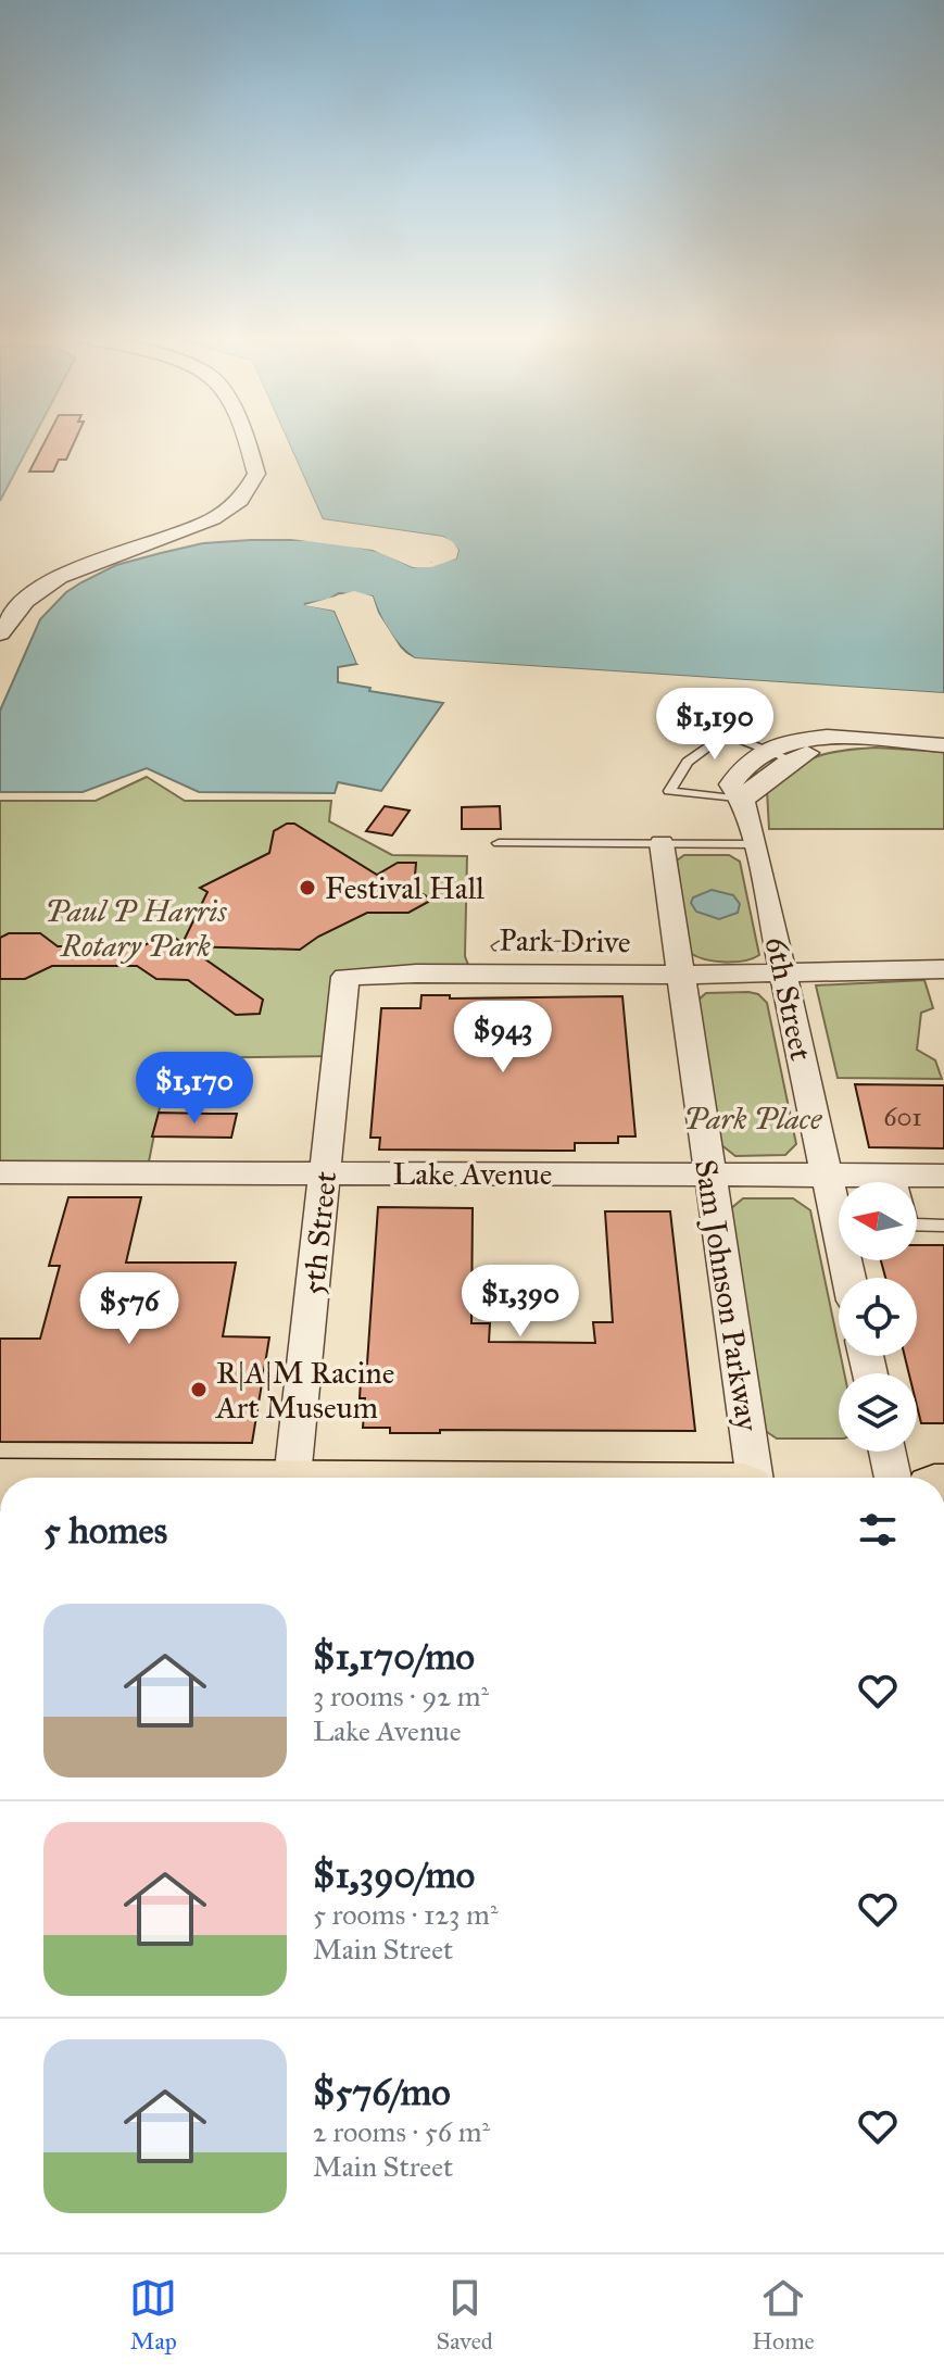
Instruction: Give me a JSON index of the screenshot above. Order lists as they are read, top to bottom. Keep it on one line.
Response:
{"streets":{"street":["Park Drive","6th Street","Lake Avenue","5th Street","Sam Johnson Parkway"]},"crossings":[["Park Drive","6th Street"],["Park Drive","5th Street"],["Park Drive","Sam Johnson Parkway"],["6th Street","Lake Avenue"],["Lake Avenue","5th Street"],["Lake Avenue","Sam Johnson Parkway"]],"parks":["Paul P Harris Rotary Park","Park Place"],"places":["Festival Hall","R|A|M Racine Art Museum"],"house_numbers":["601"],"north":"left","page":{"price":["$1,190","$943","$1,170","$1,390","$576"],"heading":"5 homes","list":[{"name":"$1,170/mo","note":"3 rooms · 92 m² · Lake Avenue"},{"name":"$1,390/mo","note":"5 rooms · 123 m² · Main Street"},{"name":"$576/mo","note":"2 rooms · 56 m² · Main Street"}],"tabs":["Map","Saved","Home"]}}
